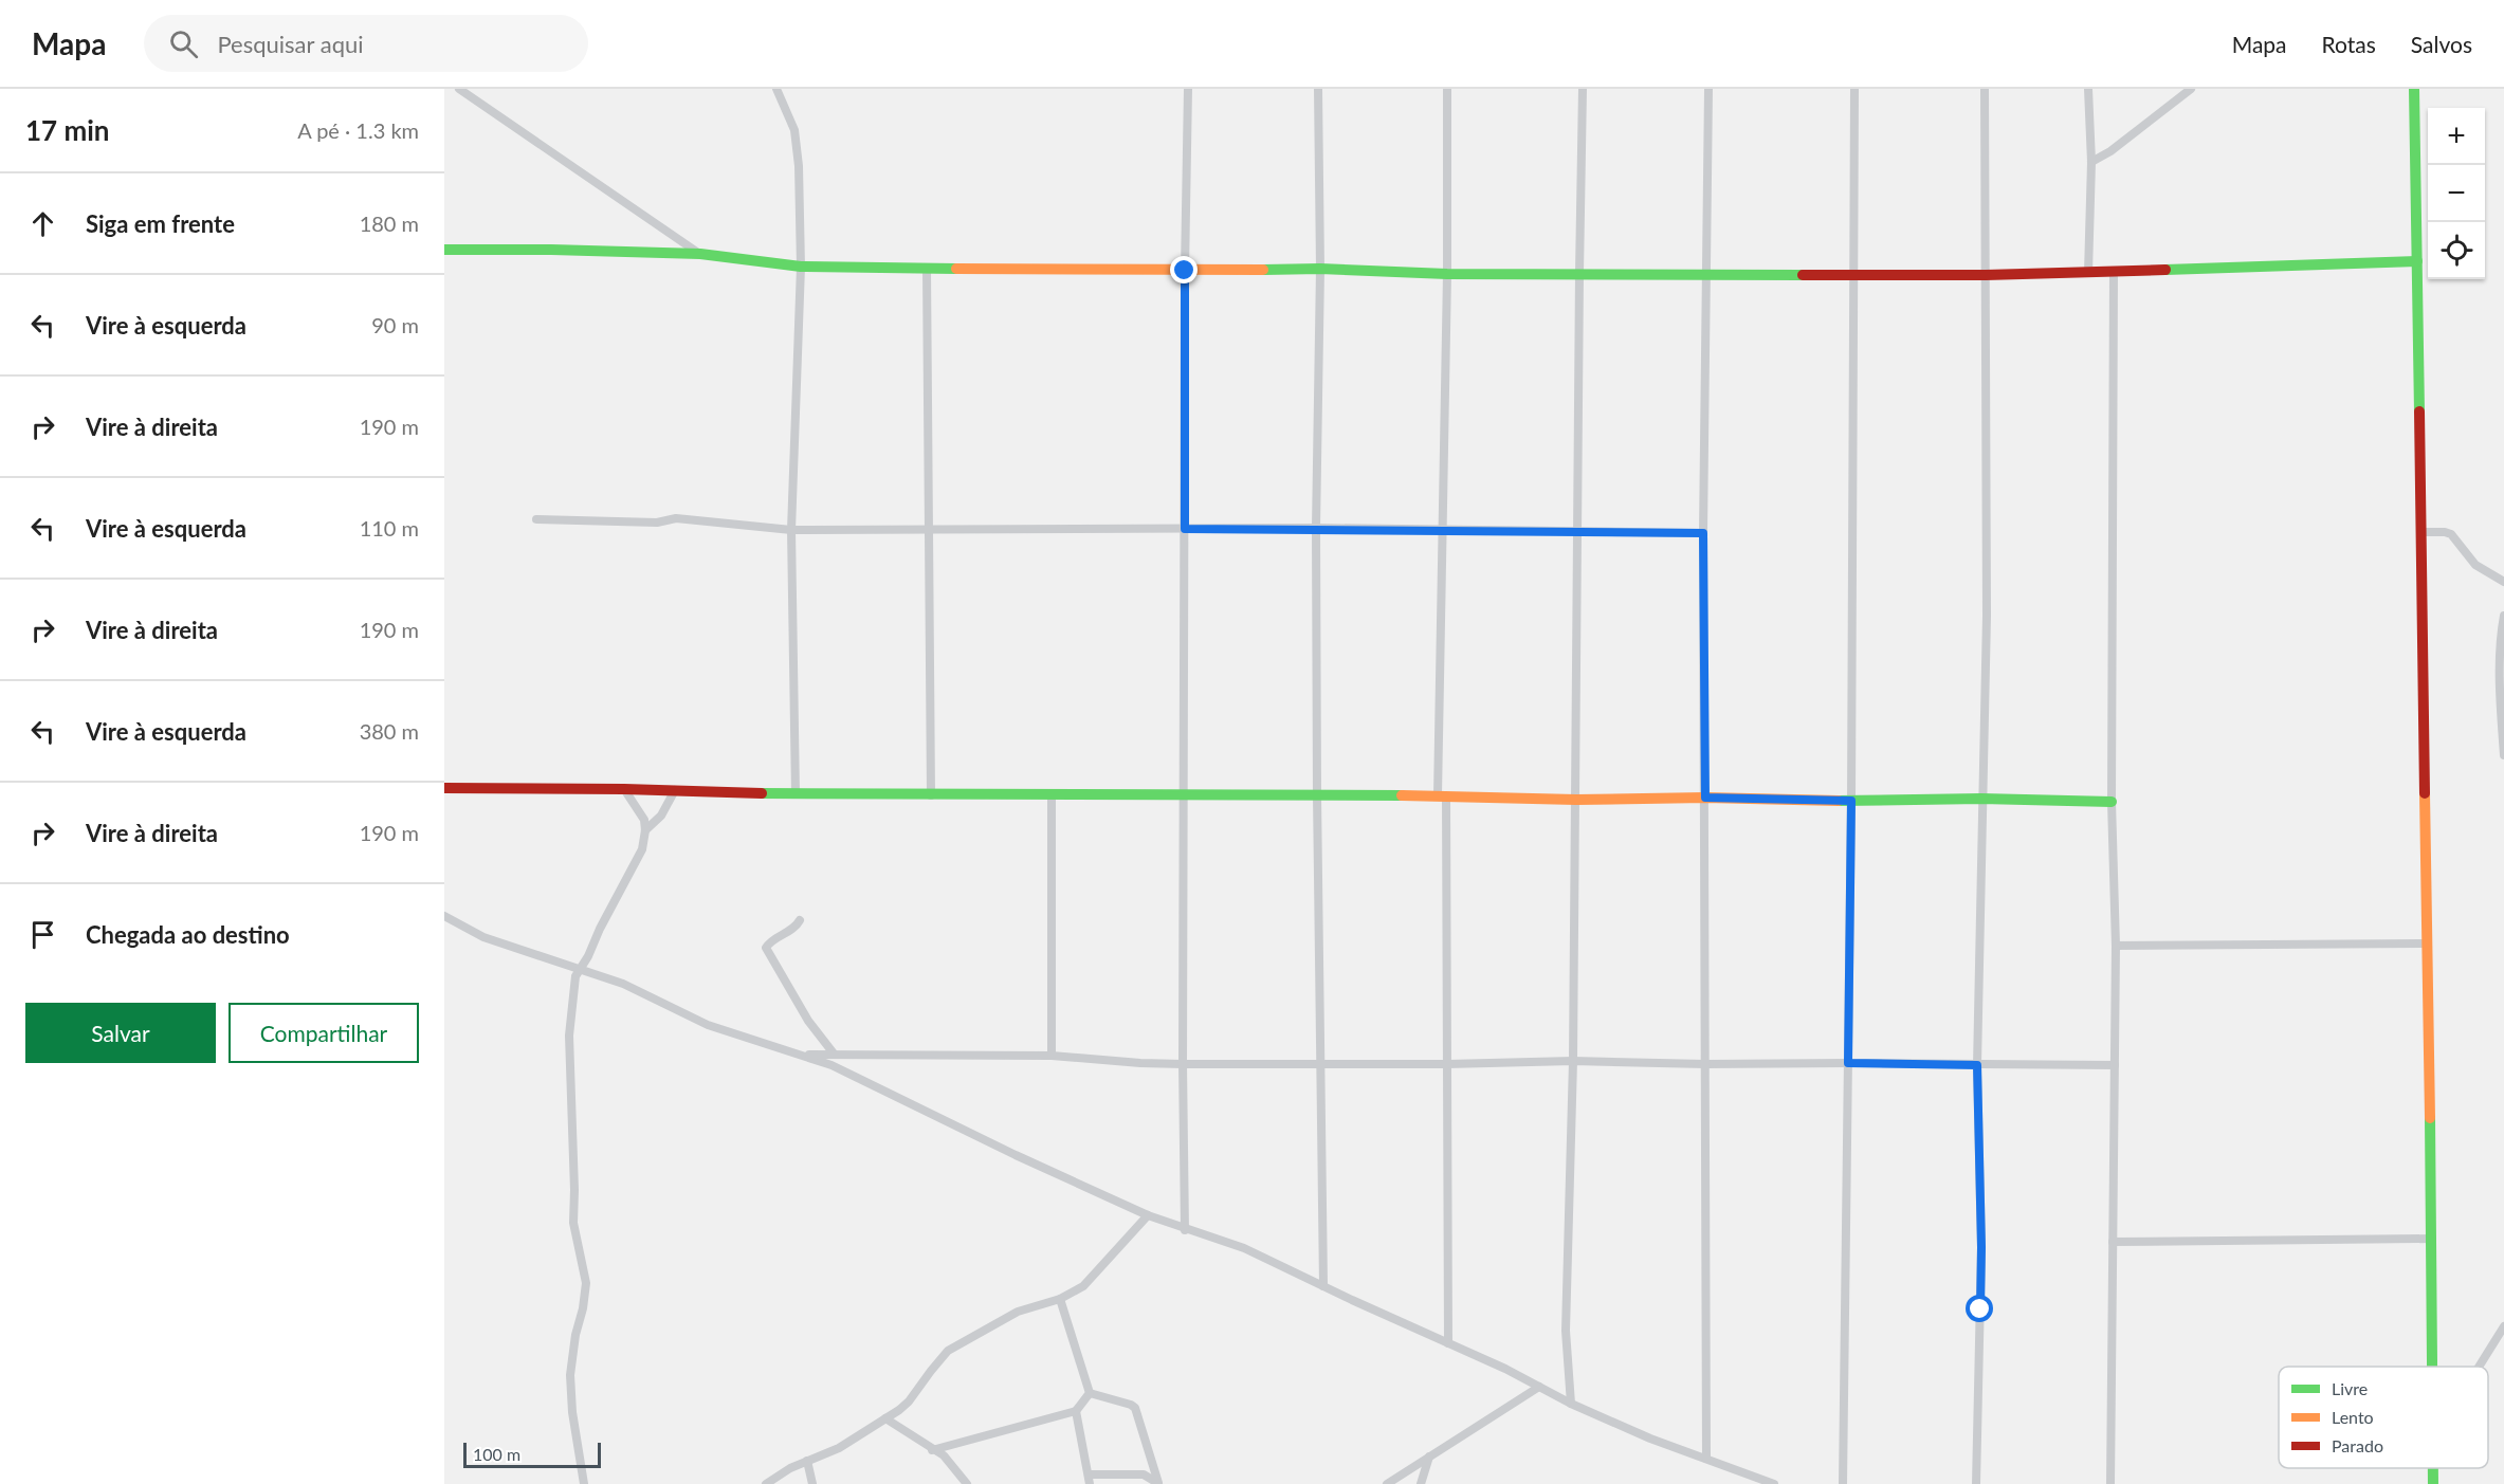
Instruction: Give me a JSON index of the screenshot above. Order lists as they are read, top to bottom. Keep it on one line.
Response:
{"legend":["Livre","Lento","Parado"],"scale_bar":"100 m","page":{"header":"Mapa","search":"Pesquisar aqui","nav":["Mapa","Rotas","Salvos"],"heading":["17 min","A pé · 1.3 km"],"map_buttons":["+","−"],"list":[["Siga em frente","180 m"],["Vire à esquerda","90 m"],["Vire à direita","190 m"],["Vire à esquerda","110 m"],["Vire à direita","190 m"],["Vire à esquerda","380 m"],["Vire à direita","190 m"],"Chegada ao destino"],"buttons":["Salvar","Compartilhar"],"scale":"100 m"}}
